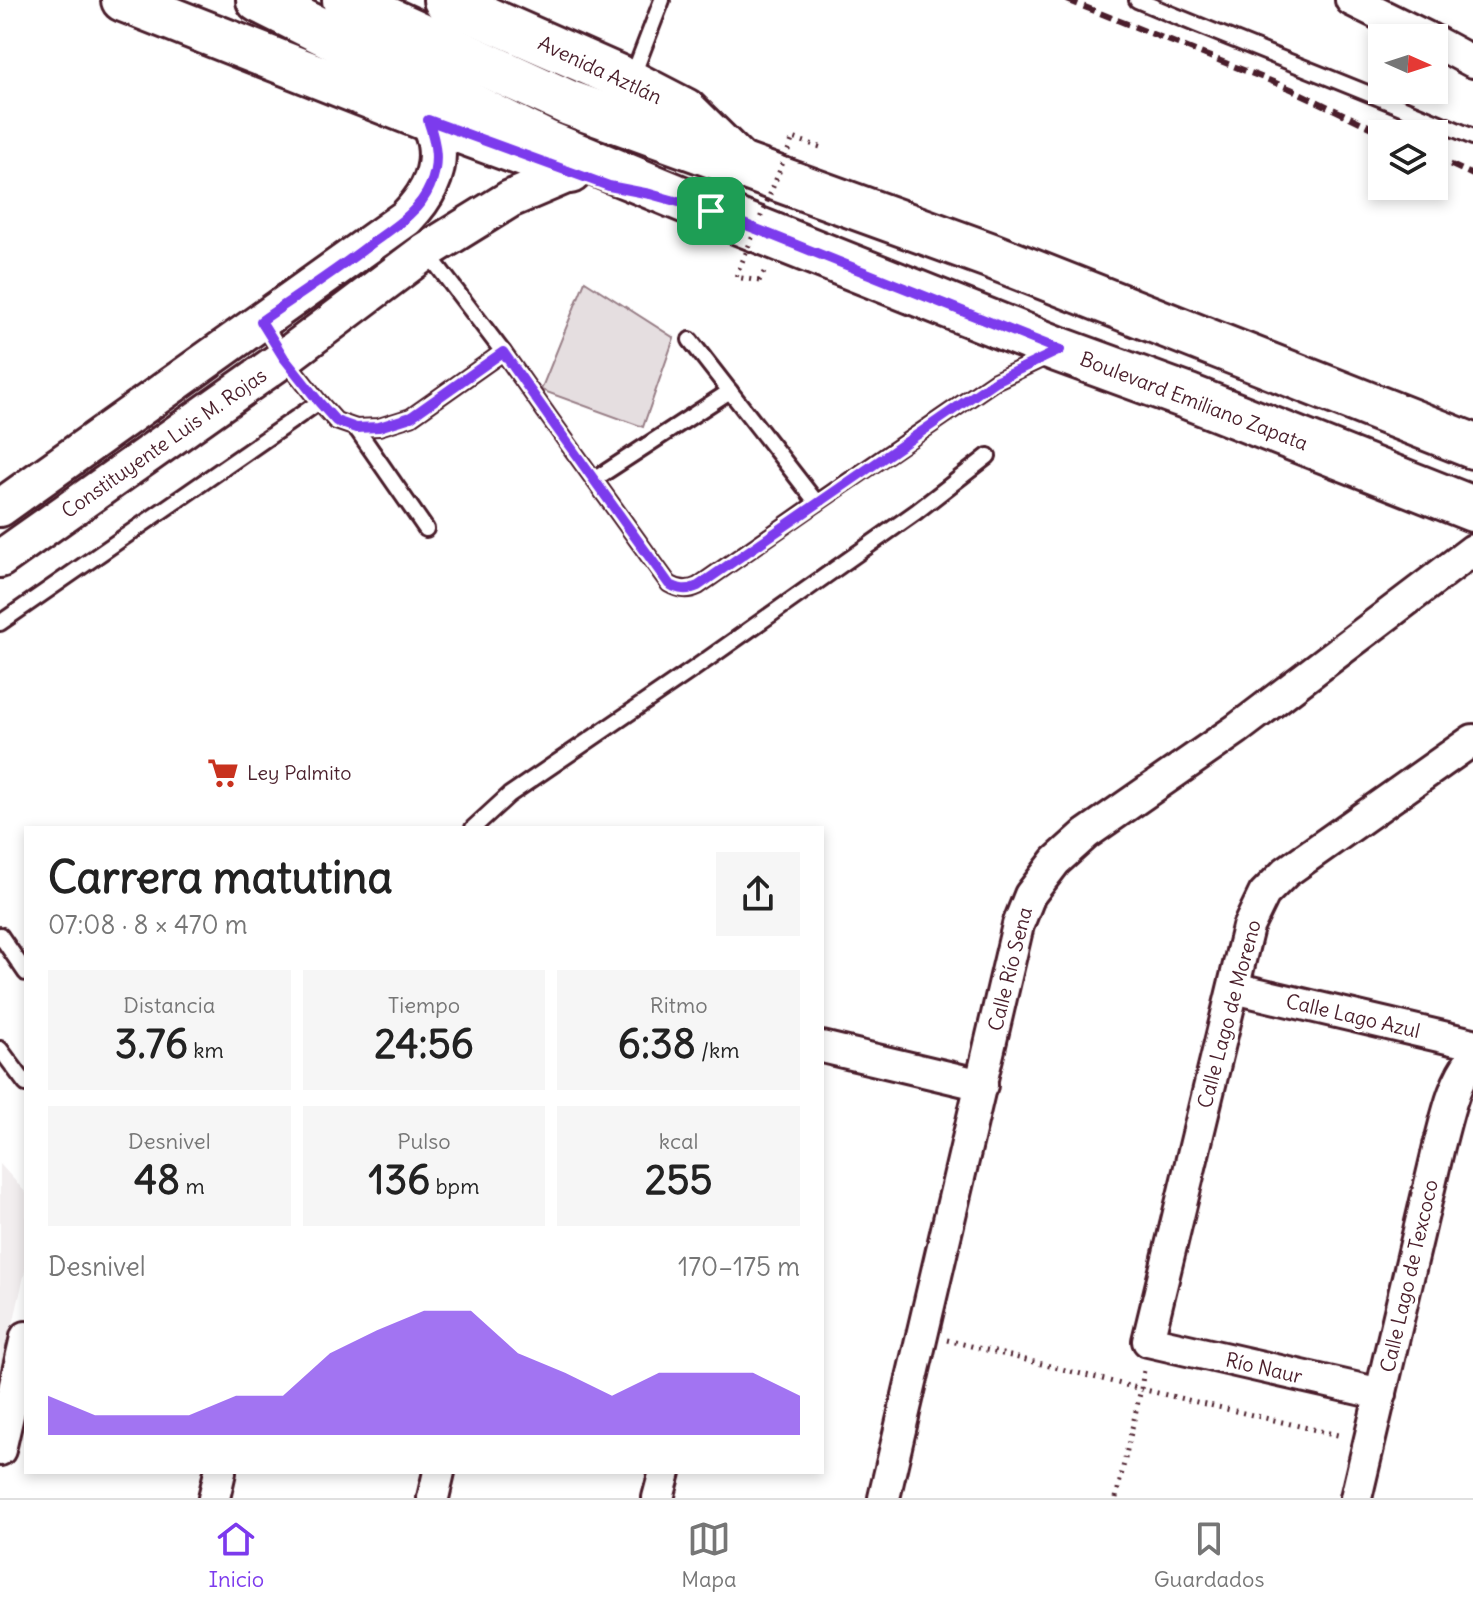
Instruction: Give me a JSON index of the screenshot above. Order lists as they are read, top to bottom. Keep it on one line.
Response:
{"streets":{"main road":["Avenida Aztlán","Boulevard Emiliano Zapata"],"street":["Constituyente Luis M. Rojas","Calle Río Sena","Calle Lago de Moreno","Calle Lago Azul","Calle Lago de Texcoco","Río Naur"]},"crossings":[["Calle Lago de Moreno","Calle Lago Azul"],["Calle Lago de Moreno","Río Naur"],["Calle Lago de Texcoco","Río Naur"]],"places":{"supermarket":["Ley Palmito"]},"north":"right","page":{"heading":["Carrera matutina","07:08 · 8 × 470 m"],"stats":[["Distancia","3.76 km"],["Tiempo","24:56"],["Ritmo","6:38 /km"],["Desnivel","48 m"],["Pulso","136 bpm"],["kcal","255"]],"chart":["Desnivel","170–175 m"],"tabs":["Inicio","Mapa","Guardados"]}}
